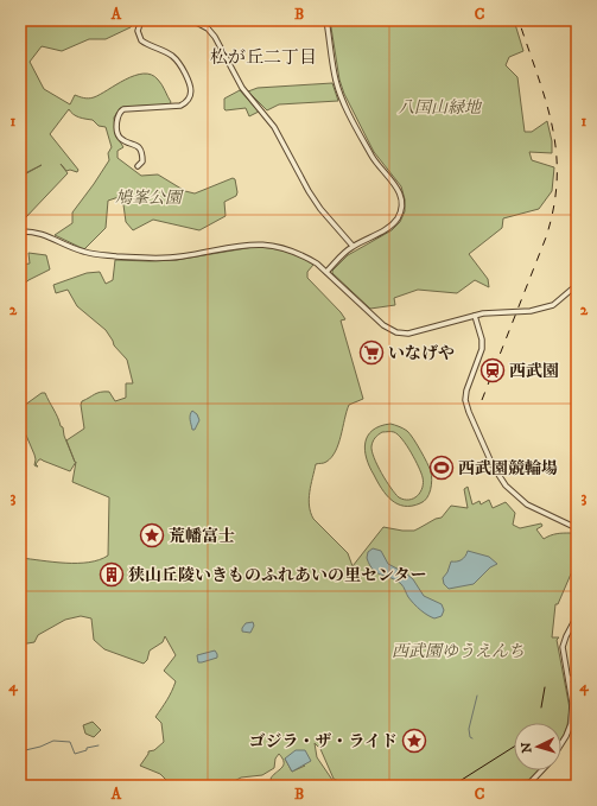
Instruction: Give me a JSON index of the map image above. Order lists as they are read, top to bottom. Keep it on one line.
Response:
{"districts":["松が丘二丁目"],"parks":["八国山緑地","鳩峯公園","西武園ゆうえんち"],"places":{"supermarket":["いなげや"],"station":["西武園"],"sports":["西武園競輪場"],"place":["荒幡富士","ゴジラ・ザ・ライド"],"building":["狭山丘陵いきものふれあいの里センター"]},"north":"left","grid":{"columns":["A","B","C"],"rows":["1","2","3","4"]}}
